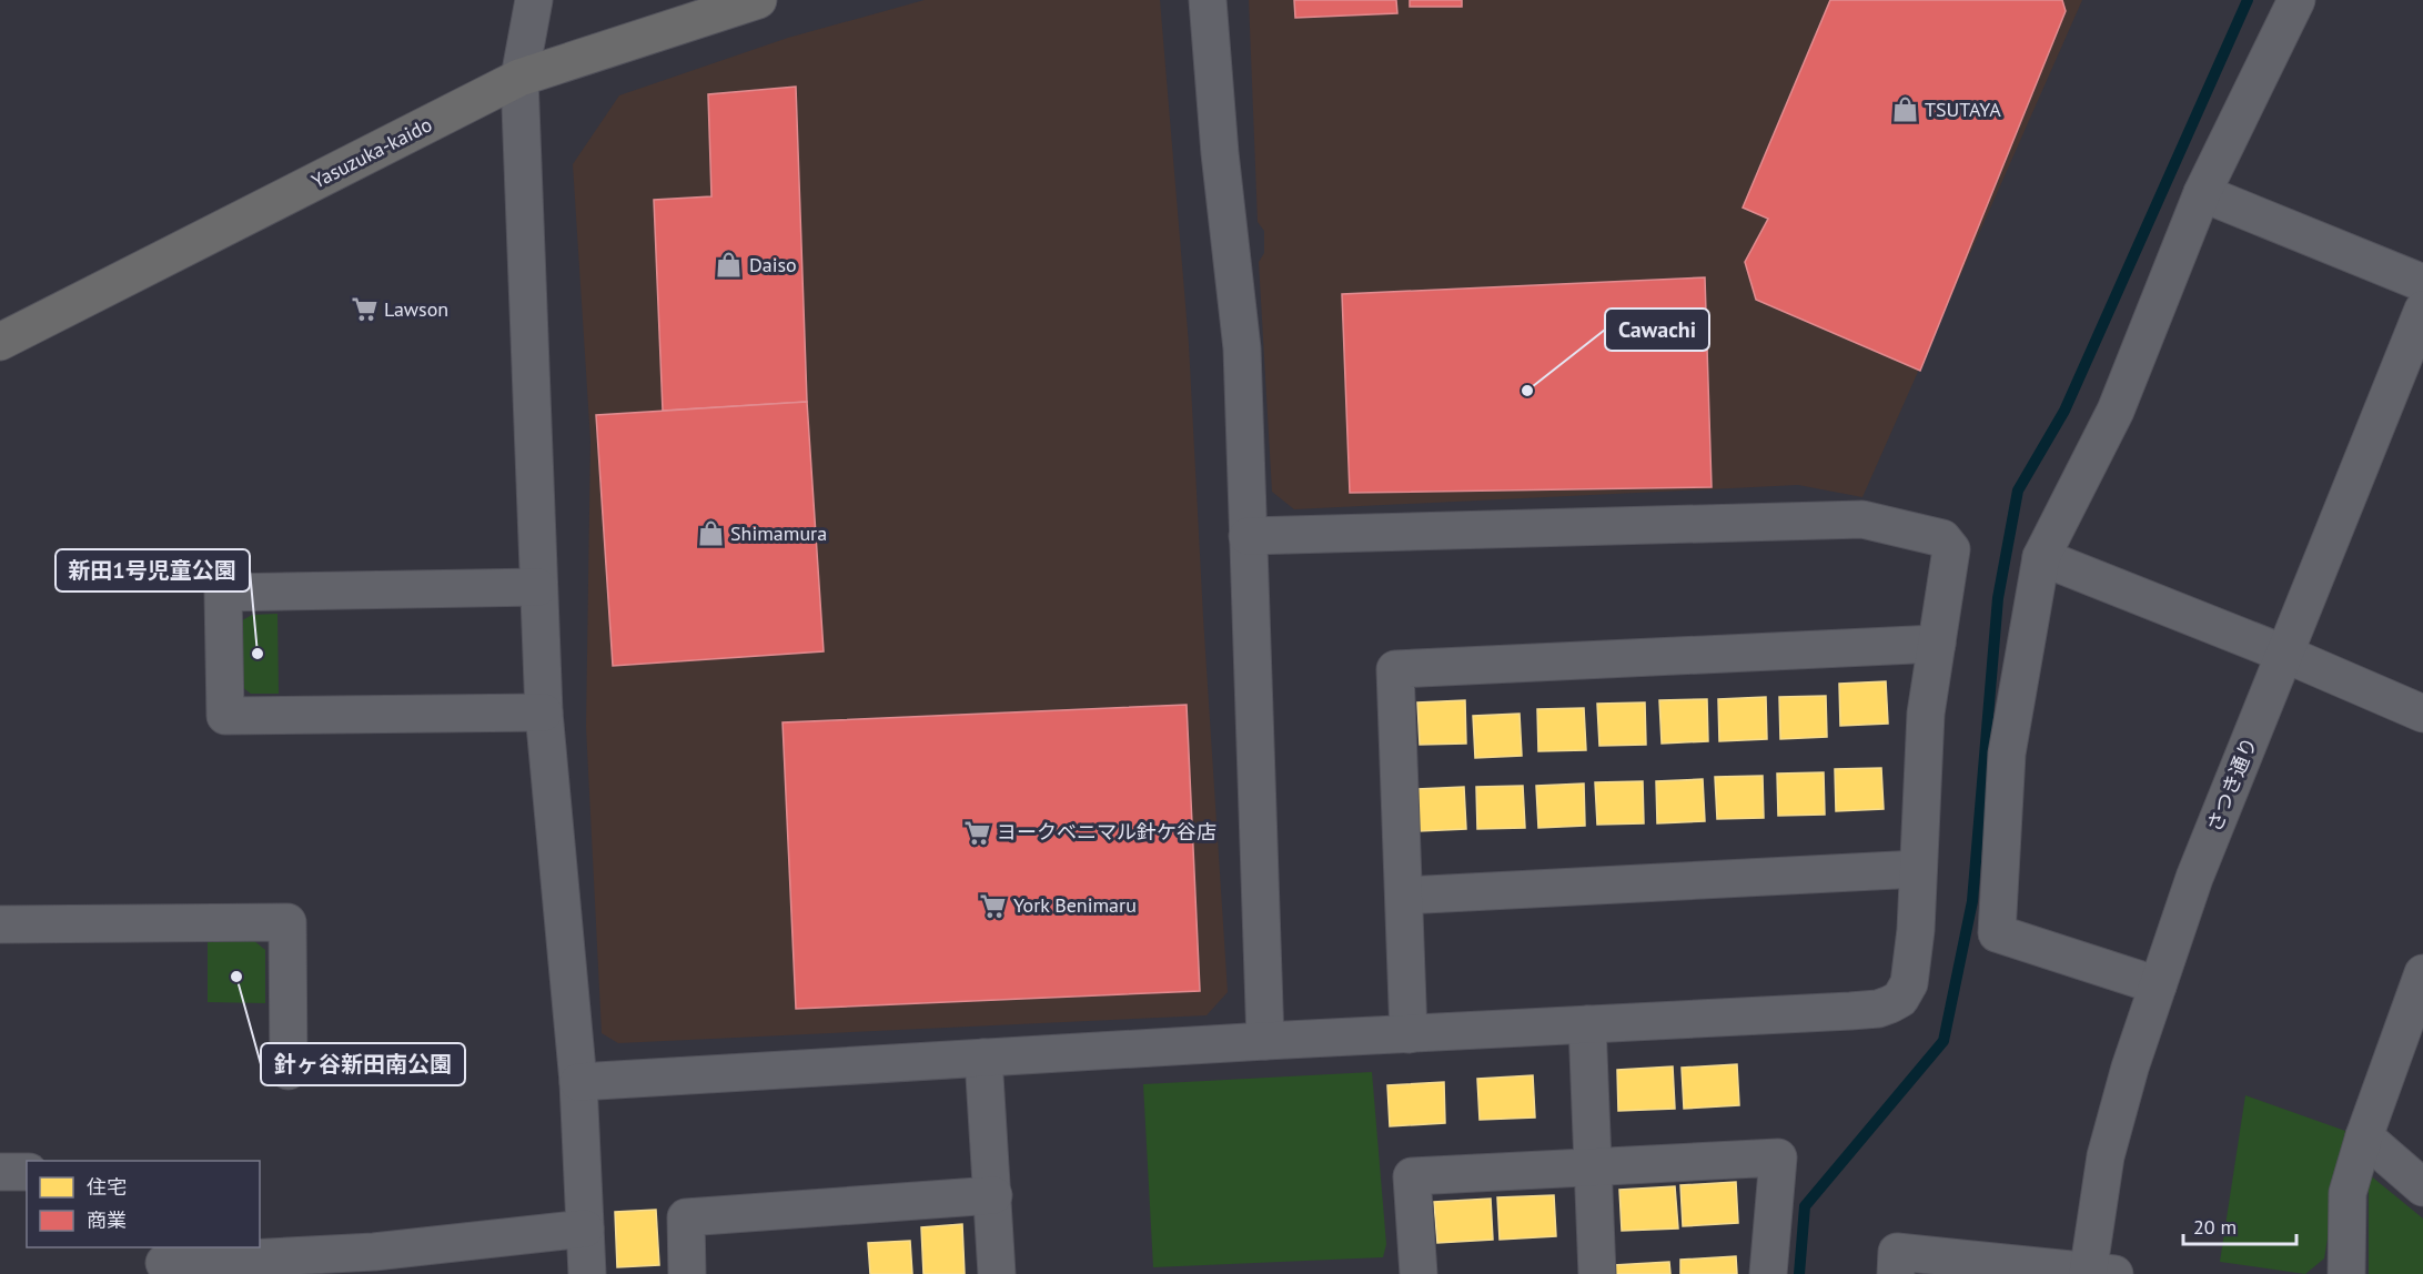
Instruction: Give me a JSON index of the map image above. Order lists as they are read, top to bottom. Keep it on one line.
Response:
{"streets":{"main road":["Yasuzuka-kaido"],"street":["さつき通り"]},"places":{"shop":["TSUTAYA","Daiso","Shimamura"],"supermarket":["Lawson","ヨークベニマル針ケ谷店","York Benimaru"],"other":["Cawachi","新田1号児童公園","針ヶ谷新田南公園"]},"legend":["住宅","商業"],"scale_bar":"20 m"}
